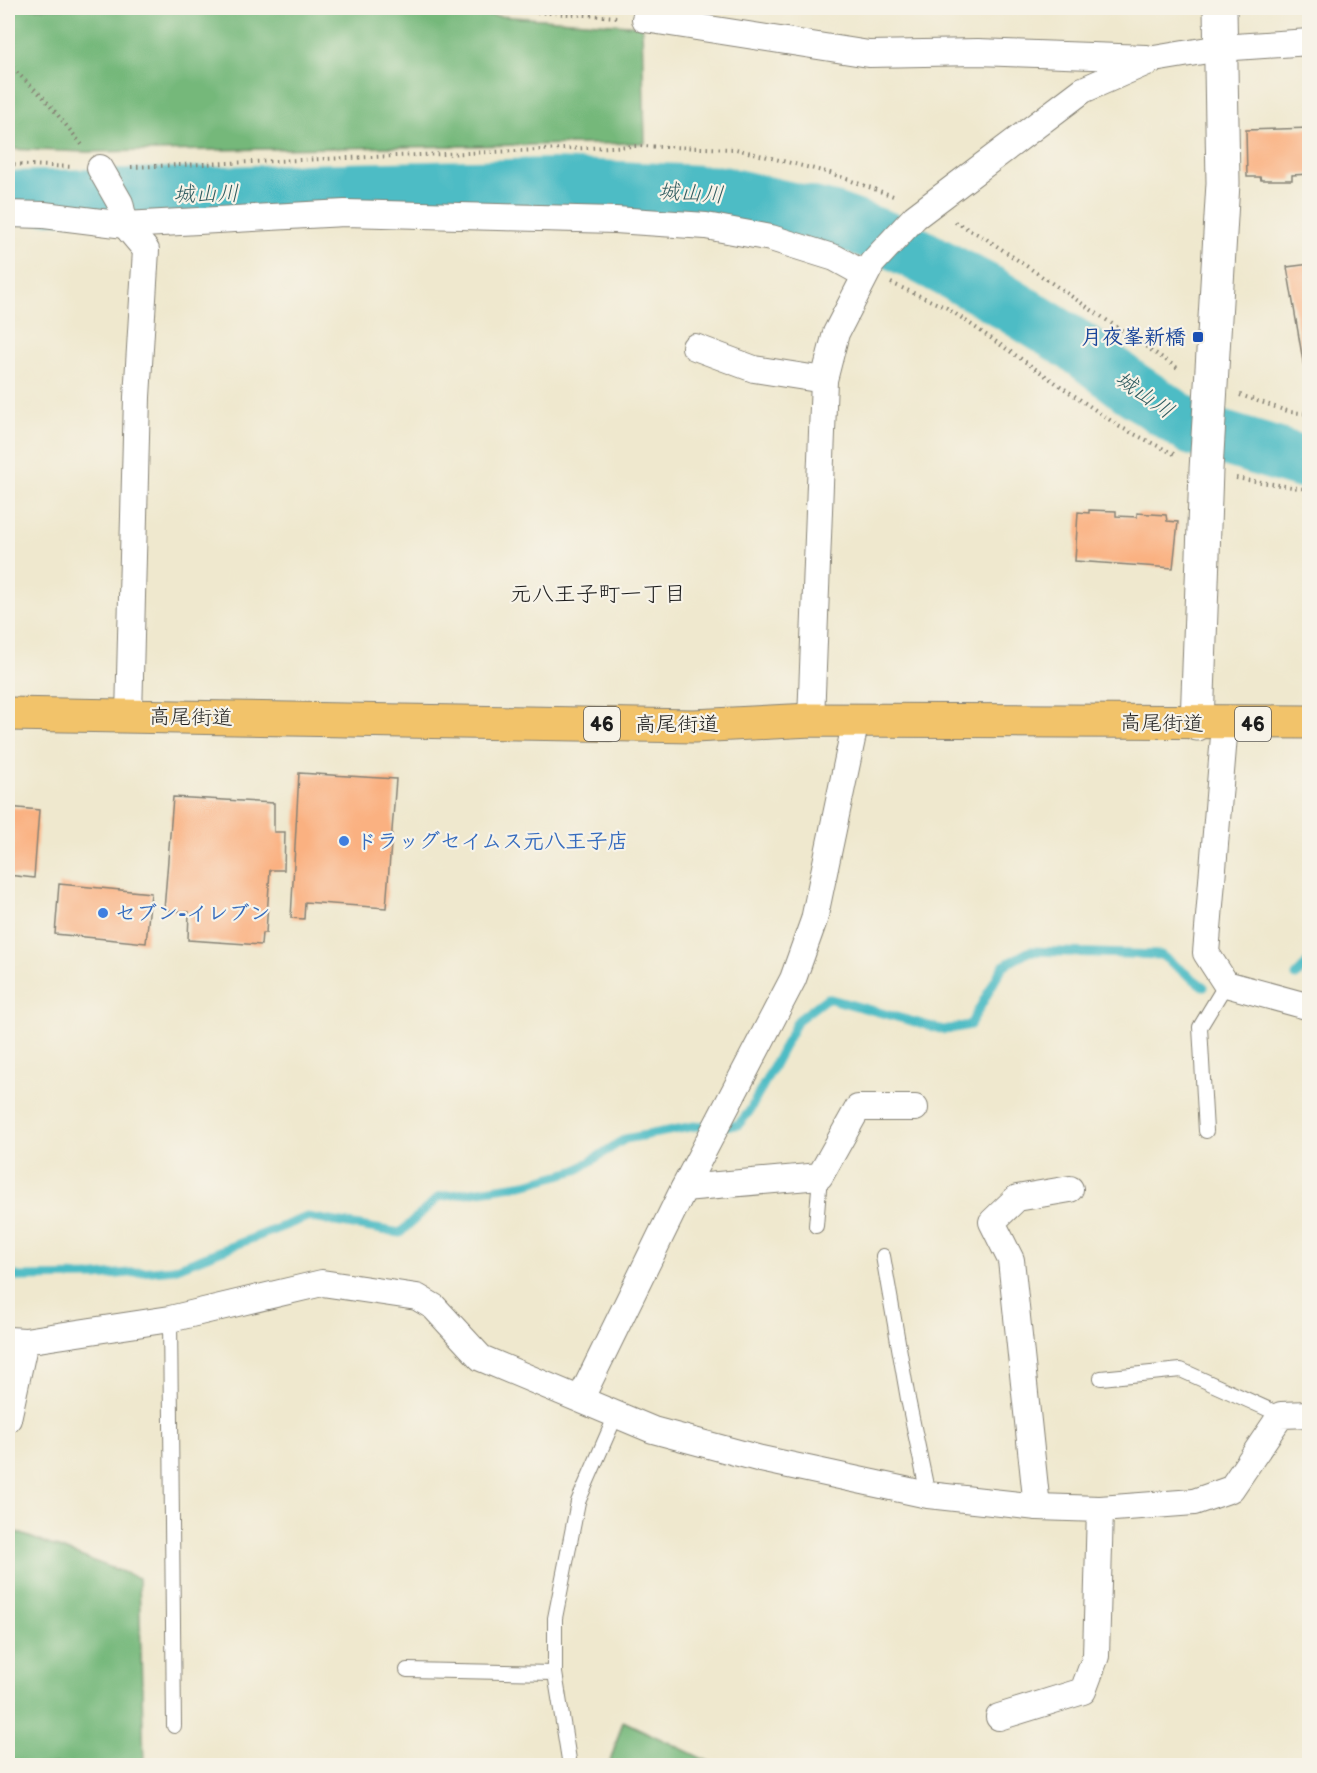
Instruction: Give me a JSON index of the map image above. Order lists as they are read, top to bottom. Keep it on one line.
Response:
{"streets":{"main road":["高尾街道","46"]},"districts":["元八王子町一丁目"],"water":["城山川"],"places":{"transit":["月夜峯新橋"],"other":["ドラッグセイムス元八王子店","セブン-イレブン"]}}
